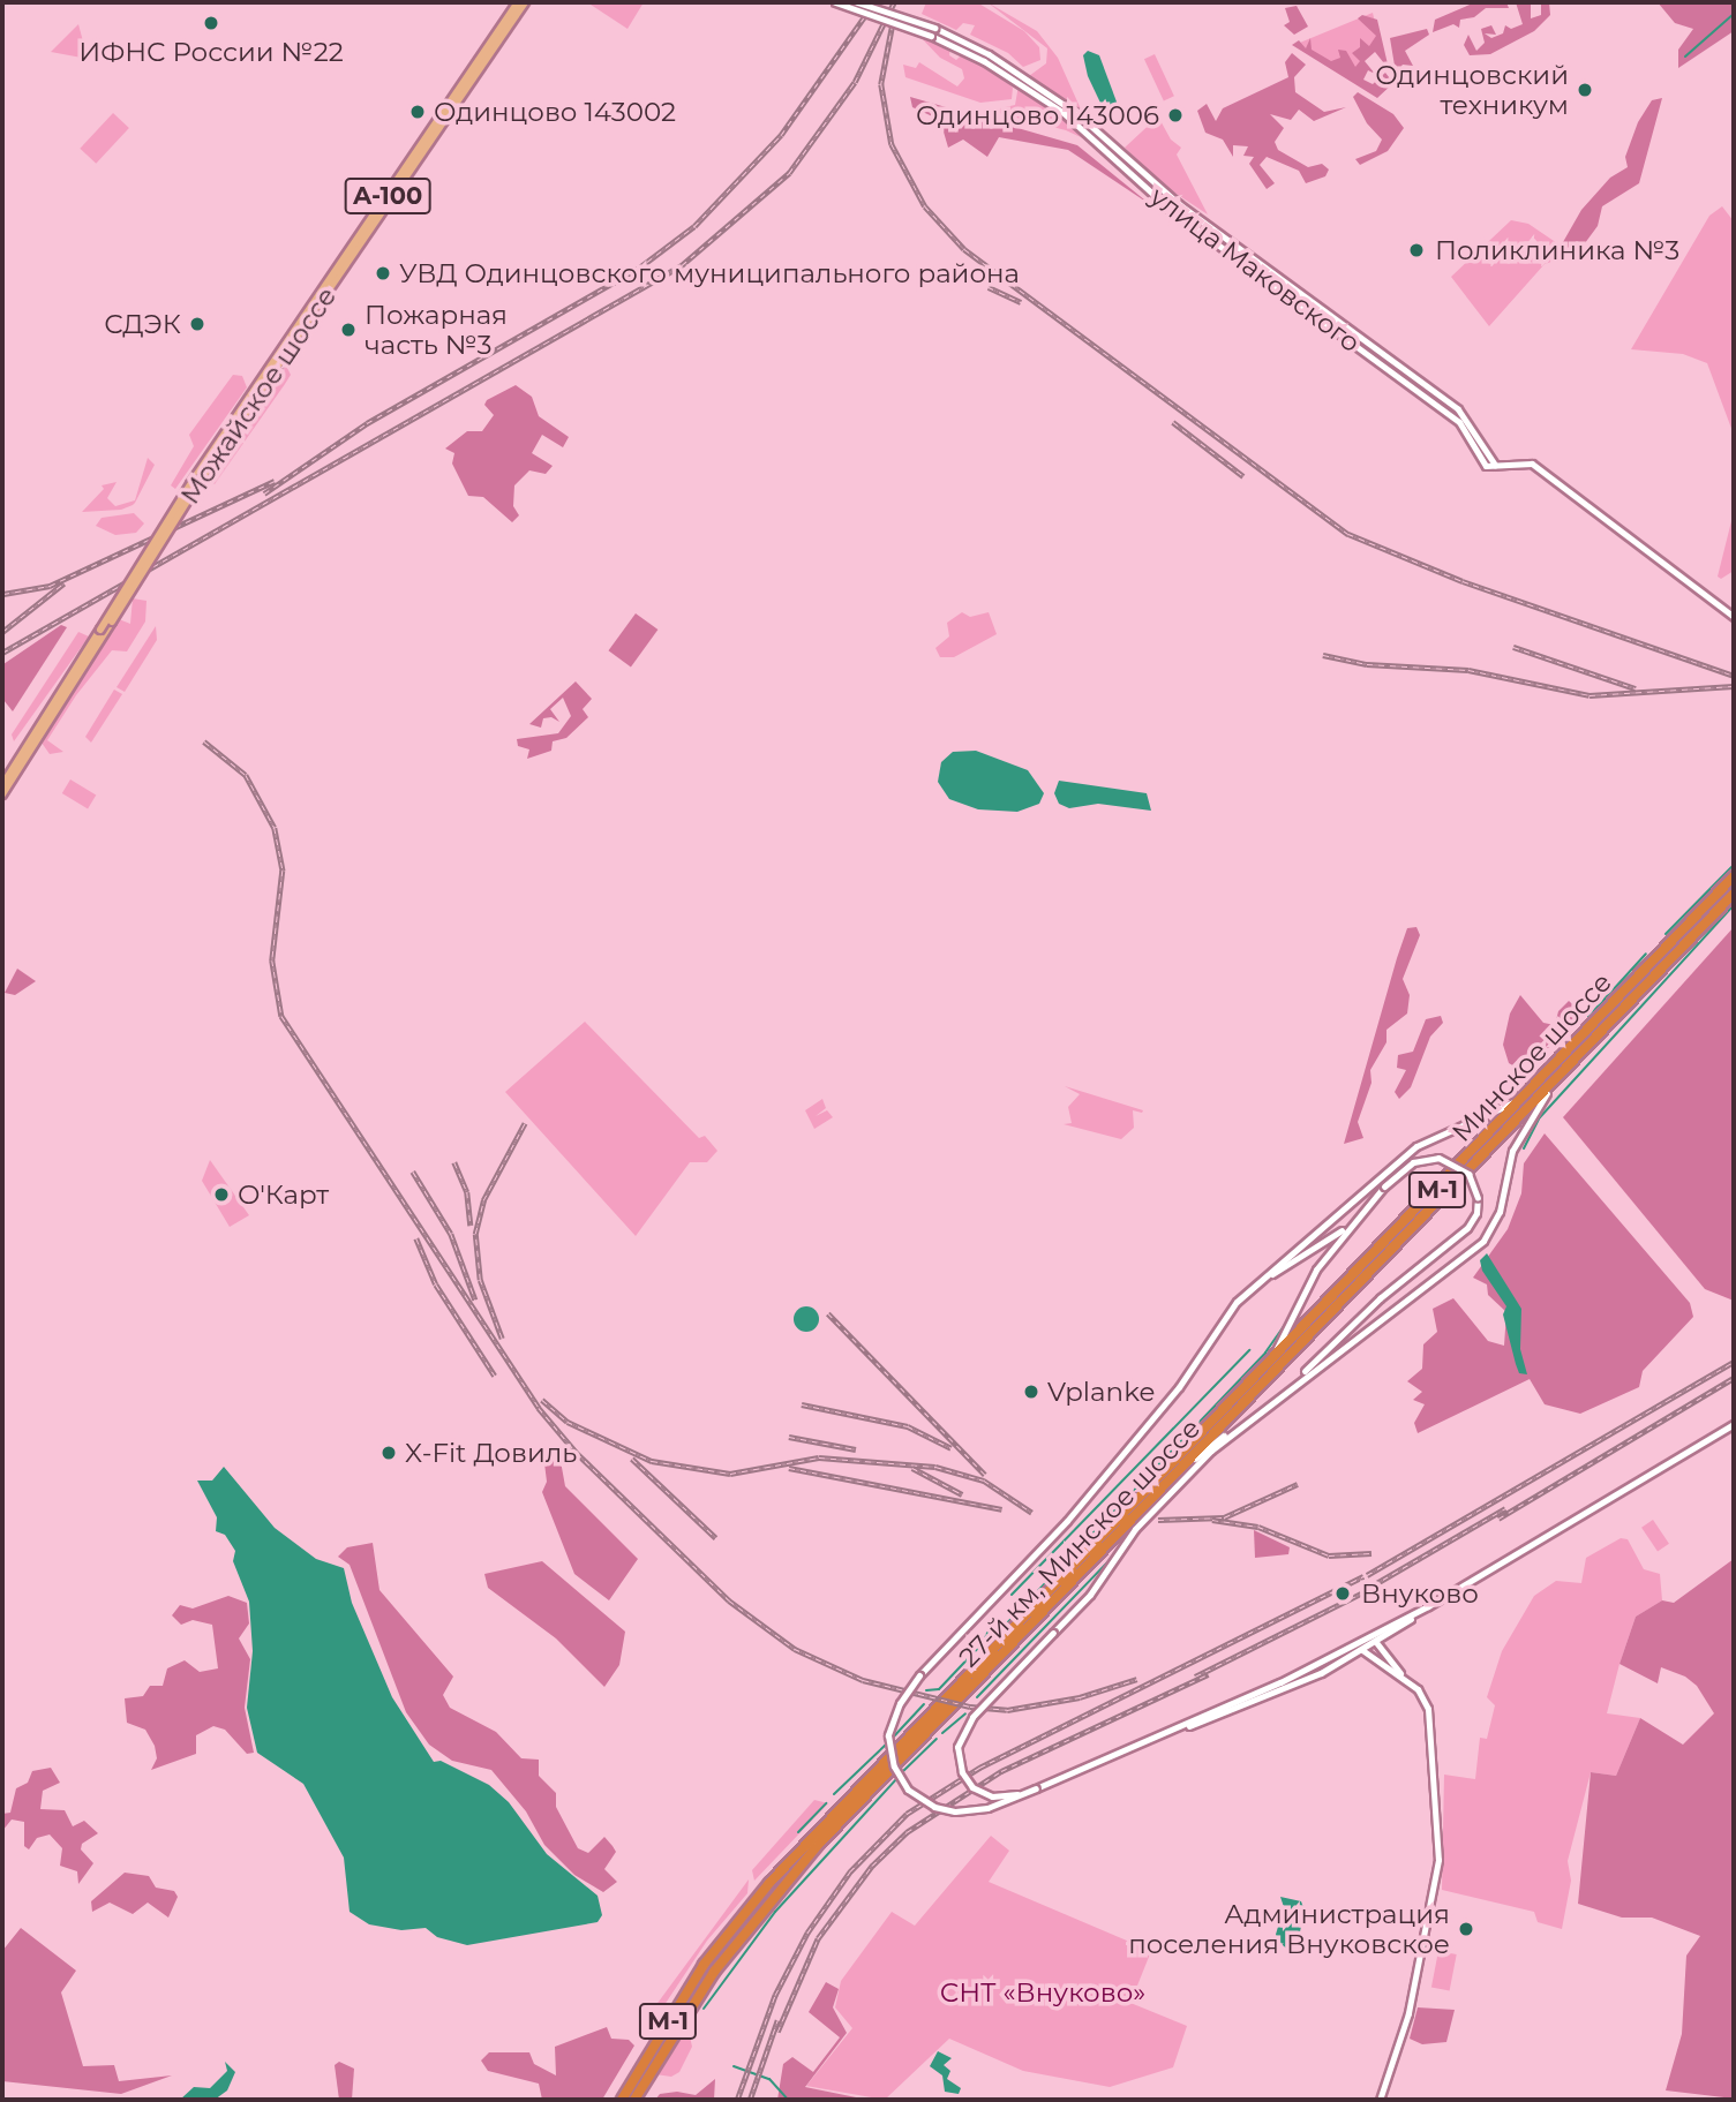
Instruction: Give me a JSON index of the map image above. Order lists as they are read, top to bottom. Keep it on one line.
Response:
{"streets":{"highway":["Минское шоссе","М-1","27-й км, Минское шоссе"],"main road":["А-100","улица Маковского","Можайское шоссе"]},"crossings":[["Минское шоссе","27-й км, Минское шоссе"],["М-1","27-й км, Минское шоссе"]],"parks":["СНТ «Внуково»"],"places":["ИФНС России №22","Одинцовский техникум","Одинцово 143002","Одинцово 143006","Поликлиника №3","УВД Одинцовского муниципального района","СДЭК","Пожарная часть №3","О'Карт","Vplanke","X-Fit Довиль","Внуково","Администрация поселения Внуковское"]}
